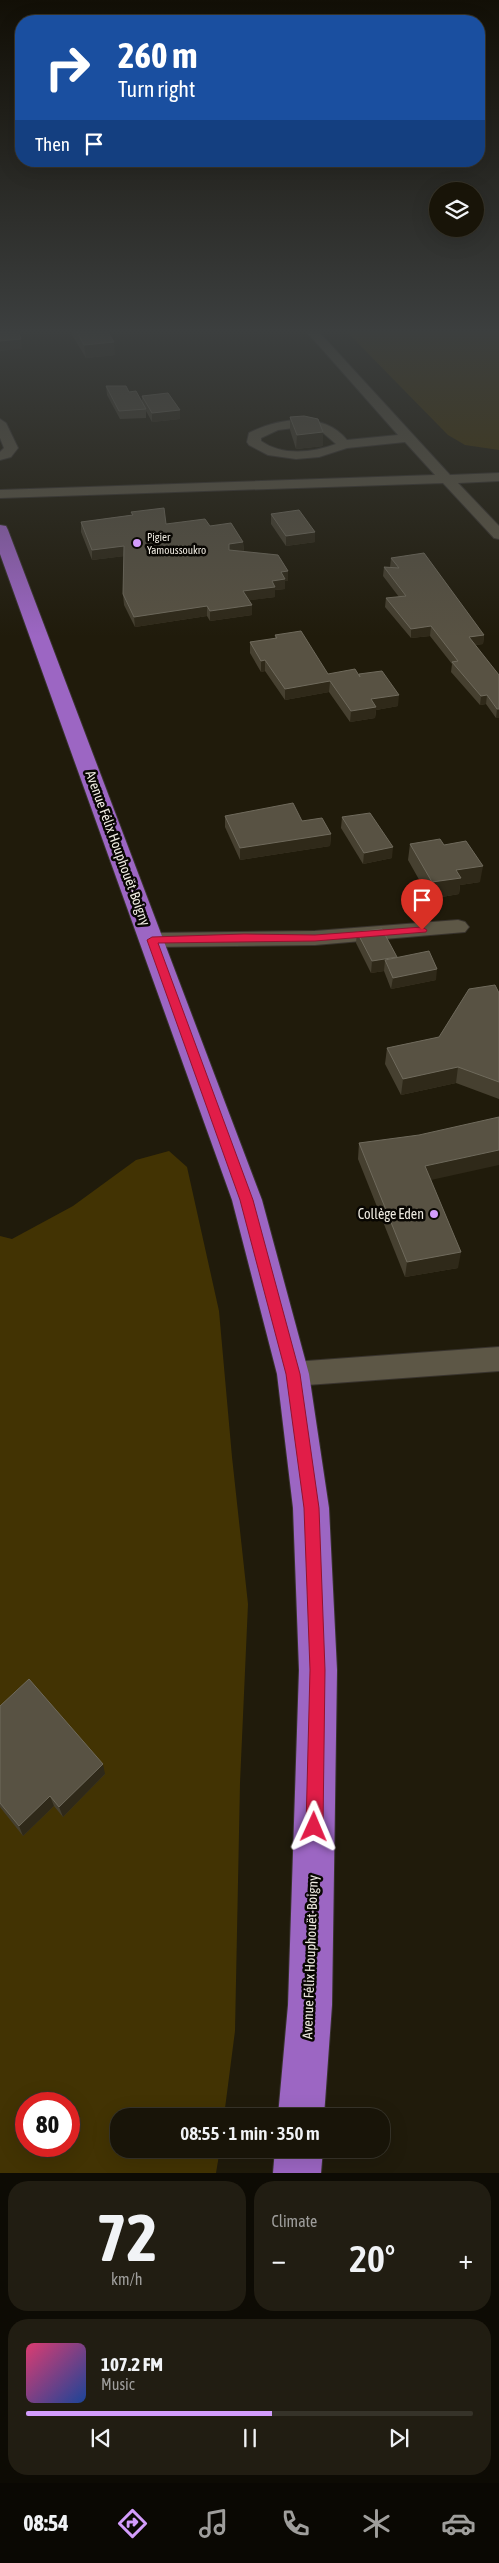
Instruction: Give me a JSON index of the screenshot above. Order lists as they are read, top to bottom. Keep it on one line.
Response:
{"streets":{"highway":["Avenue Félix Houphouët-Boigny"]},"places":["Pigier Yamoussoukro","Collège Eden"],"page":{"turn":["260 m","Turn right"],"then":"Then","limit":"80","trip":"08:55 · 1 min · 350 m","tile":[["72","km/h"],"Climate"],"heat":["−","20°","+"],"song":["107.2 FM","Music"],"tabs":"08:54"}}
